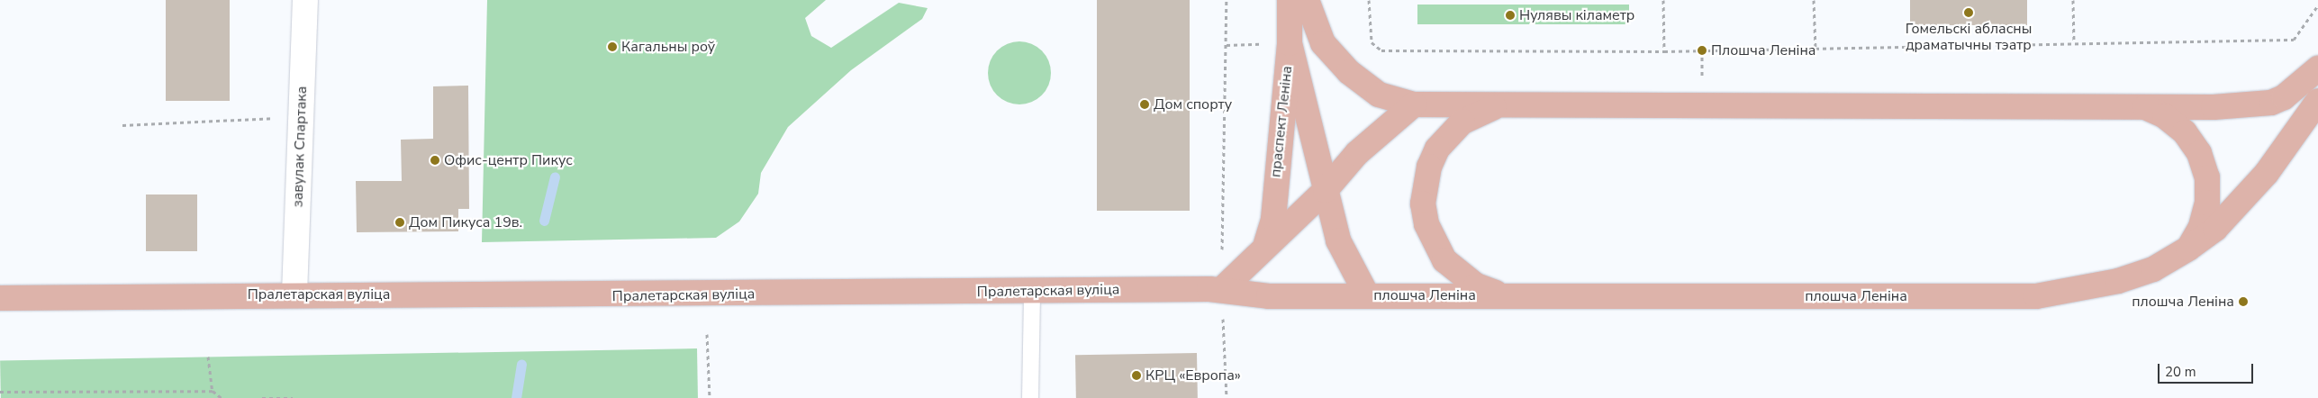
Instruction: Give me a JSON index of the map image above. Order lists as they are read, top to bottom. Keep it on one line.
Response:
{"streets":{"main road":["праспект Леніна","Пралетарская вуліца","плошча Леніна"],"street":["завулак Спартака"]},"crossings":[["праспект Леніна","плошча Леніна"],["завулак Спартака","Пралетарская вуліца"],["Пралетарская вуліца","плошча Леніна"]],"places":["Гомельскі абласны драматычны тэатр","Нулявы кіламетр","Кагальны роў","Плошча Леніна","Дом спорту","Офис-центр Пикус","Дом Пикуса 19в.","плошча Леніна","КРЦ «Европа»"],"scale_bar":"20 m"}
